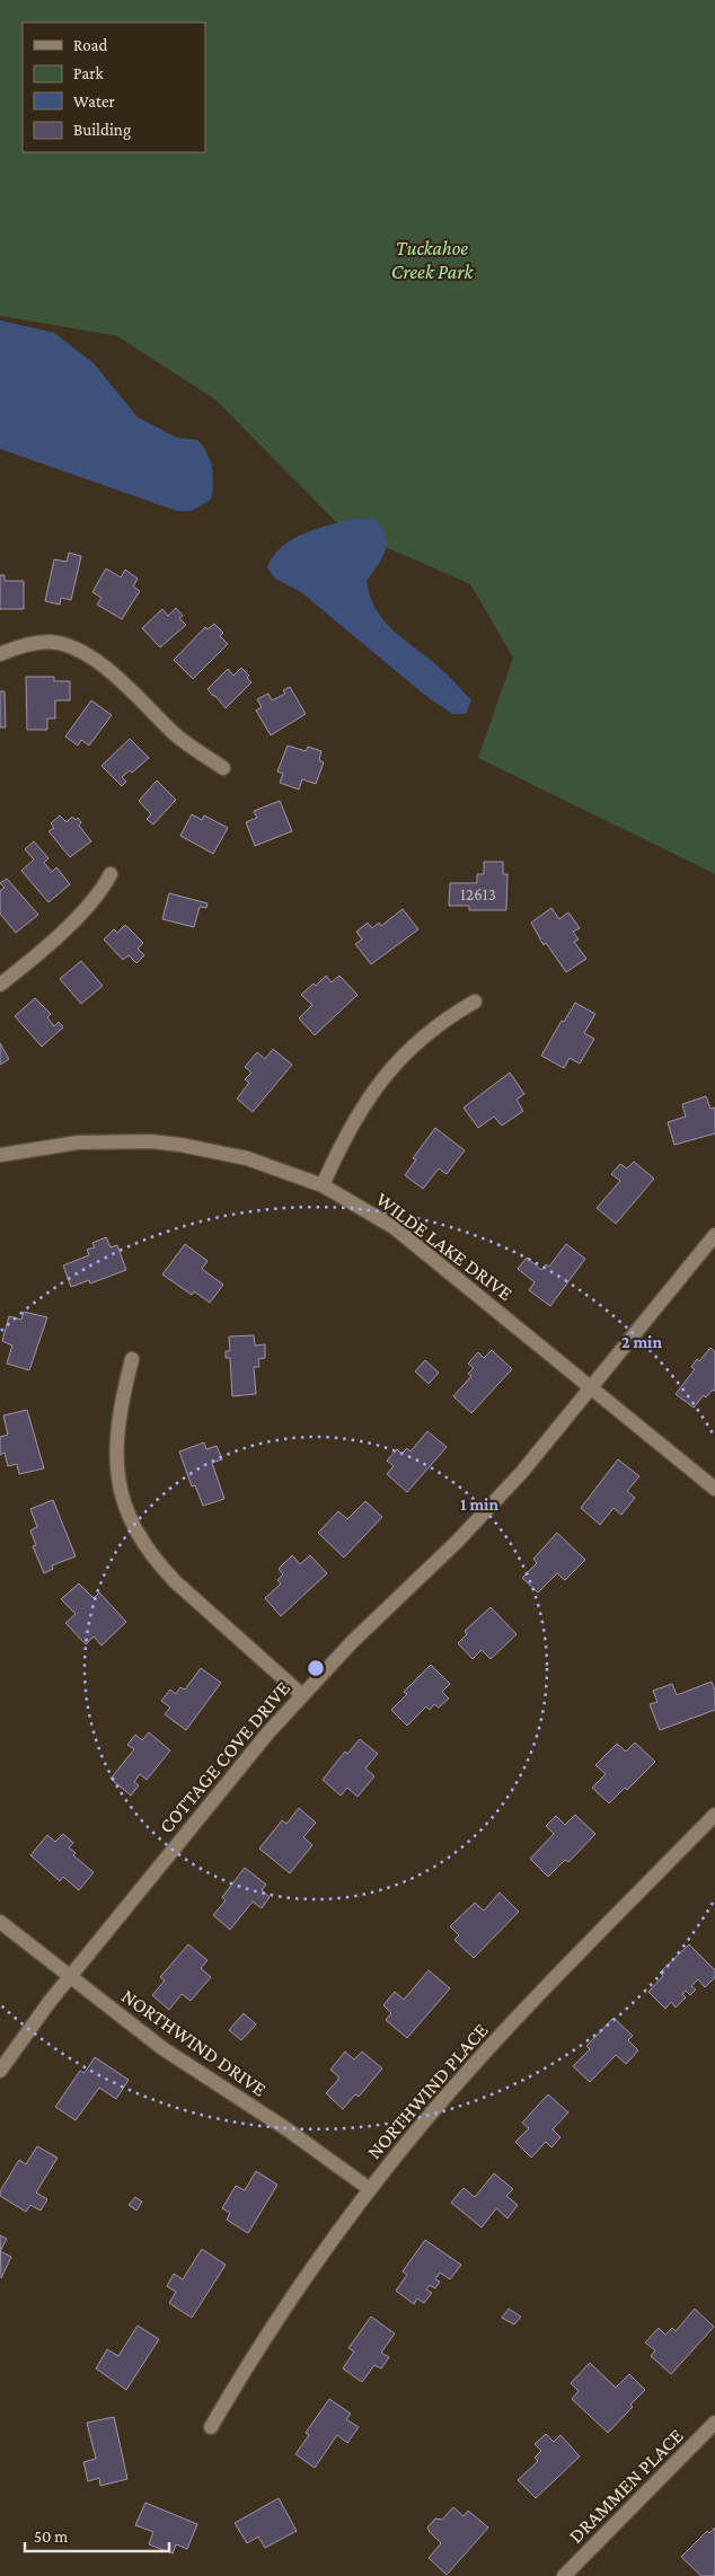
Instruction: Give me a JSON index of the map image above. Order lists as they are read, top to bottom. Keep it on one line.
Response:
{"streets":{"street":["WILDE LAKE DRIVE","COTTAGE COVE DRIVE","NORTHWIND DRIVE","NORTHWIND PLACE","DRAMMEN PLACE"]},"crossings":[["WILDE LAKE DRIVE","COTTAGE COVE DRIVE"],["COTTAGE COVE DRIVE","NORTHWIND DRIVE"],["NORTHWIND DRIVE","NORTHWIND PLACE"]],"parks":["Tuckahoe Creek Park"],"house_numbers":["12613"],"legend":["Road","Park","Water","Building"],"scale_bar":"50 m","rings":["2 min","1 min"]}
